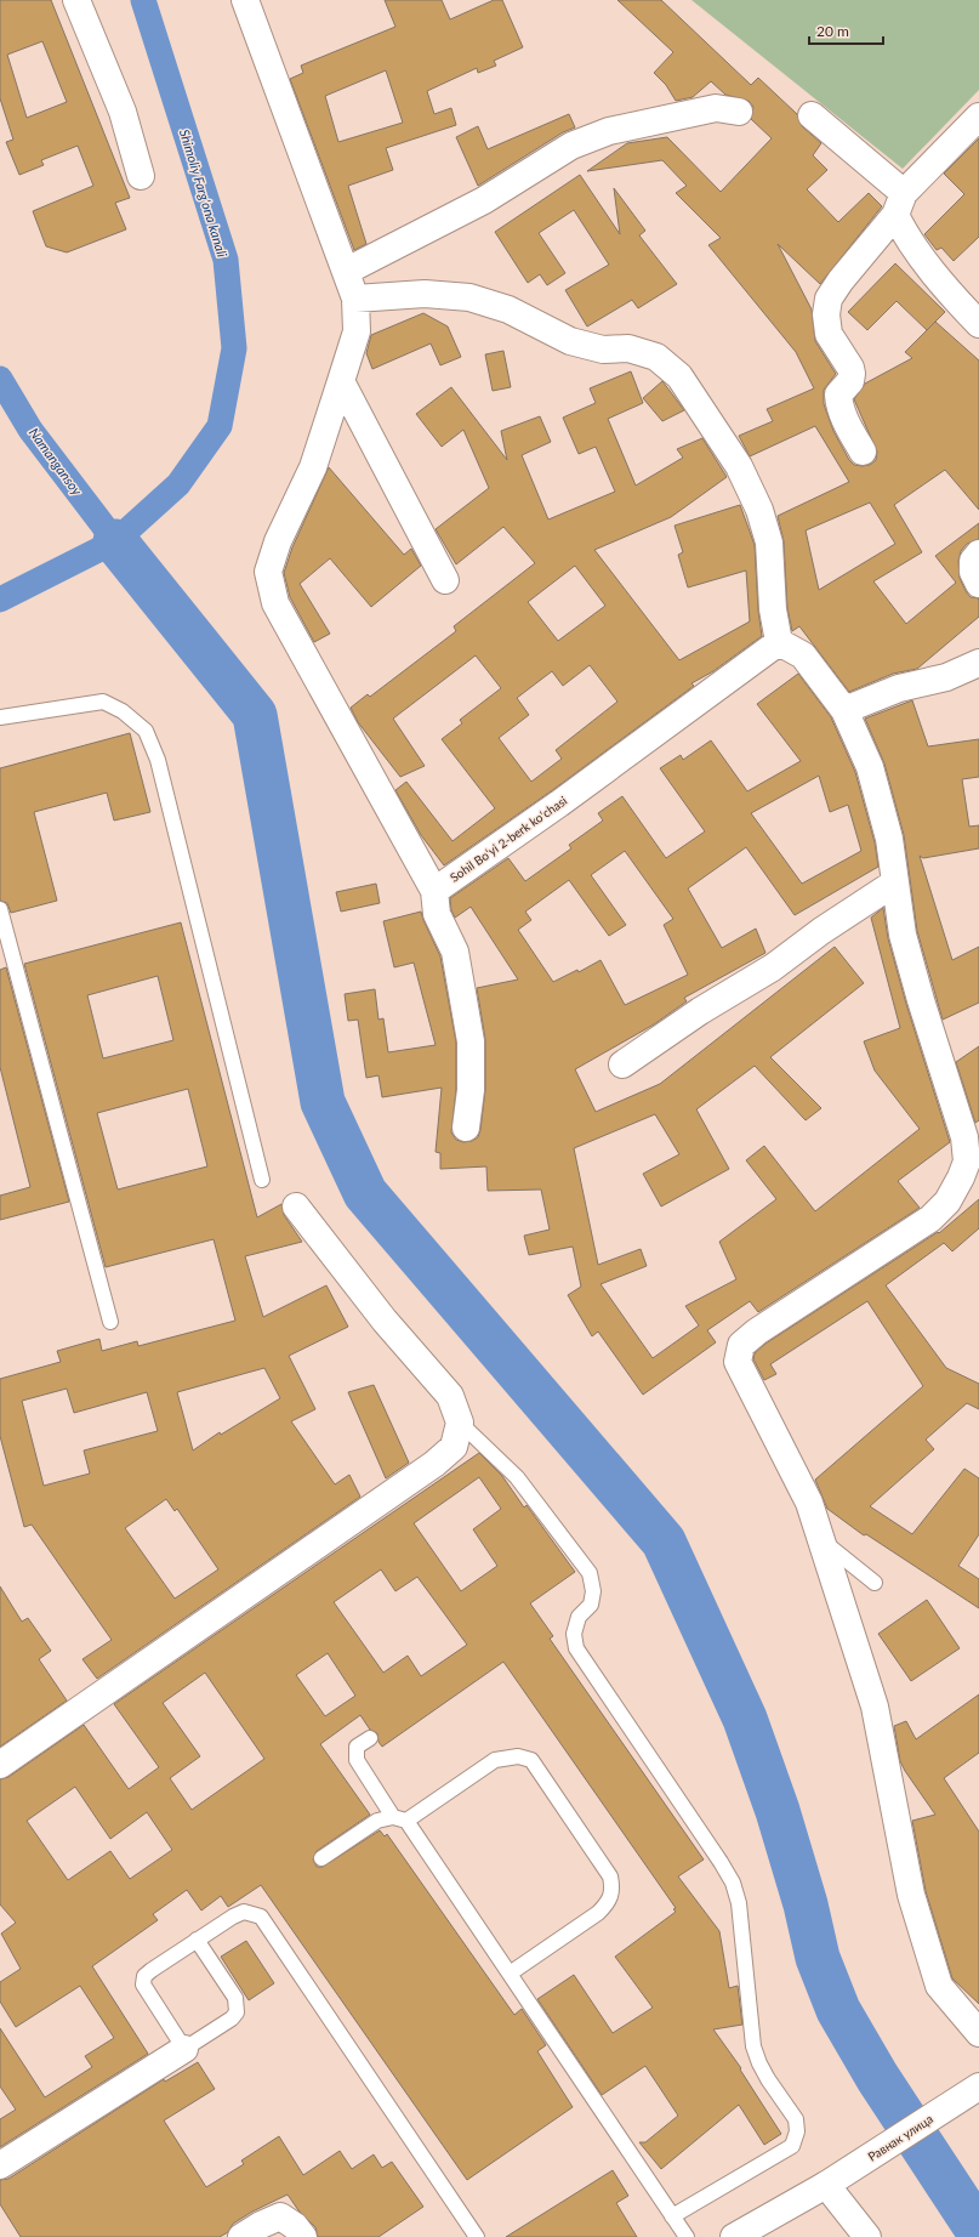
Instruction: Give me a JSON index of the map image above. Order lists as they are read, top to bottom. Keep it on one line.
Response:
{"streets":{"street":["Sohil Boʻyi 2-berk koʻchasi","Равнак улица"]},"water":["Shimoliy Fargʻona kanali","Namangansoy"],"scale_bar":"20 m"}
